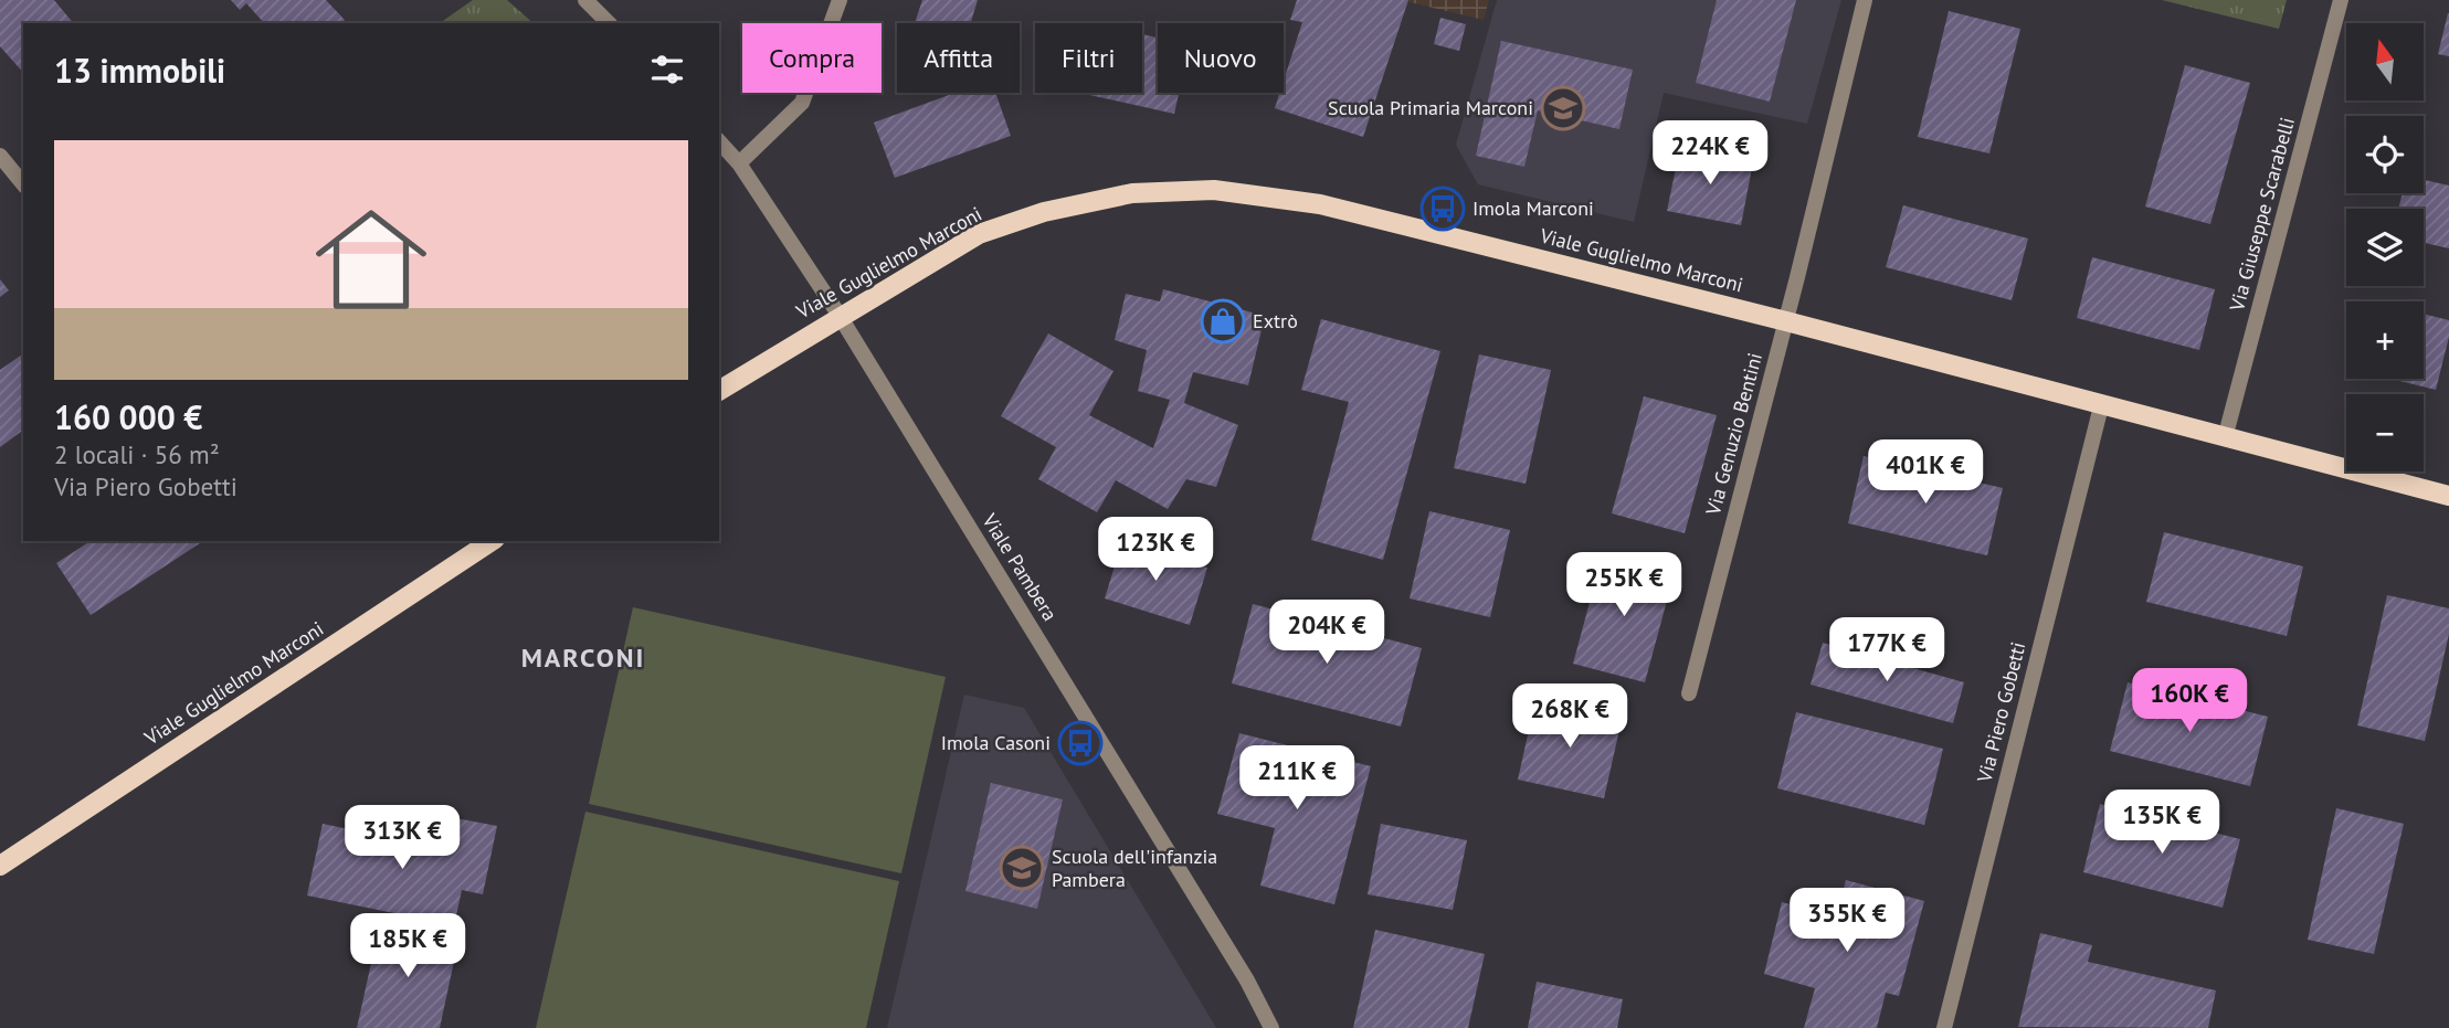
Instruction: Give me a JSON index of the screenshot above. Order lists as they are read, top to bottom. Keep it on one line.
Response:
{"streets":{"main road":["Viale Guglielmo Marconi"],"street":["Via Giuseppe Scarabelli","Via Genuzio Bentini","Viale Pambera","Via Piero Gobetti"]},"crossings":[["Via Giuseppe Scarabelli","Viale Guglielmo Marconi"],["Viale Guglielmo Marconi","Via Genuzio Bentini"],["Viale Guglielmo Marconi","Viale Pambera"],["Viale Guglielmo Marconi","Via Piero Gobetti"]],"districts":["MARCONI"],"places":{"school or university":["Scuola Primaria Marconi","Scuola dell'infanzia Pambera"],"bus stop":["Imola Marconi","Imola Casoni"],"shop":["Extrò"]},"north":"top","page":{"map_buttons":["+","−"],"chip":["Compra","Affitta","Filtri","Nuovo"],"heading":"13 immobili","list":[{"name":"160 000 €","note":"2 locali · 56 m² · Via Piero Gobetti"}],"price":["224K €","401K €","123K €","255K €","204K €","177K €","160K €","268K €","211K €","135K €","313K €","355K €","185K €"]}}
